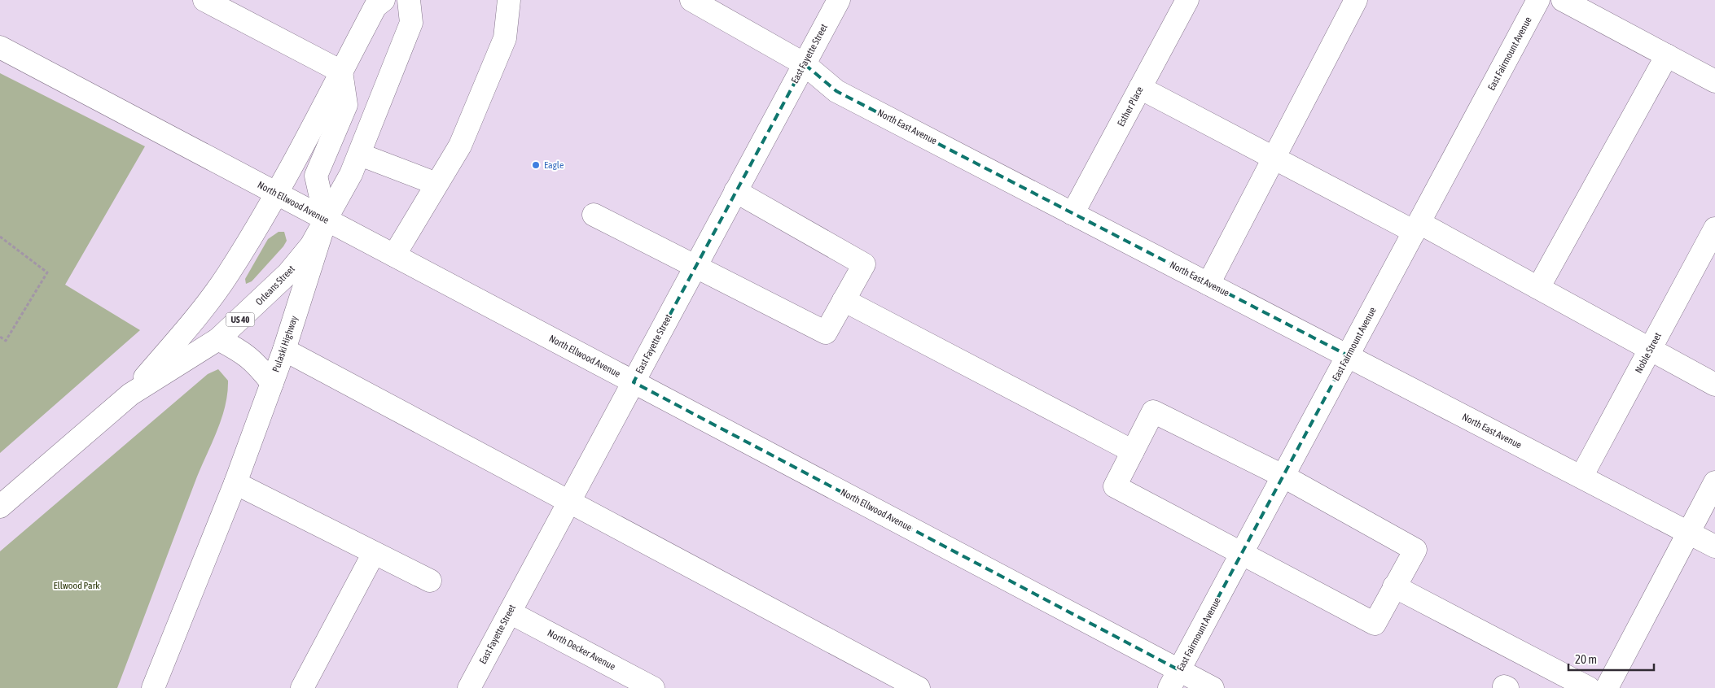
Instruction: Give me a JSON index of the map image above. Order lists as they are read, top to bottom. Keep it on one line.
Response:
{"streets":{"street":["East Fayette Street","East Fairmount Avenue","Esther Place","North East Avenue","North Ellwood Avenue","Orleans Street","US 40","Pulaski Highway","Noble Street","North Decker Avenue"]},"crossings":[["East Fayette Street","North East Avenue"],["East Fayette Street","North Ellwood Avenue"],["East Fayette Street","North Decker Avenue"],["East Fairmount Avenue","North East Avenue"],["East Fairmount Avenue","North Ellwood Avenue"],["Esther Place","North East Avenue"],["North East Avenue","Noble Street"],["North Ellwood Avenue","Orleans Street"],["North Ellwood Avenue","US 40"],["North Ellwood Avenue","Pulaski Highway"],["Orleans Street","US 40"],["Orleans Street","Pulaski Highway"]],"parks":["Ellwood Park"],"places":["Eagle"],"scale_bar":"20 m"}
